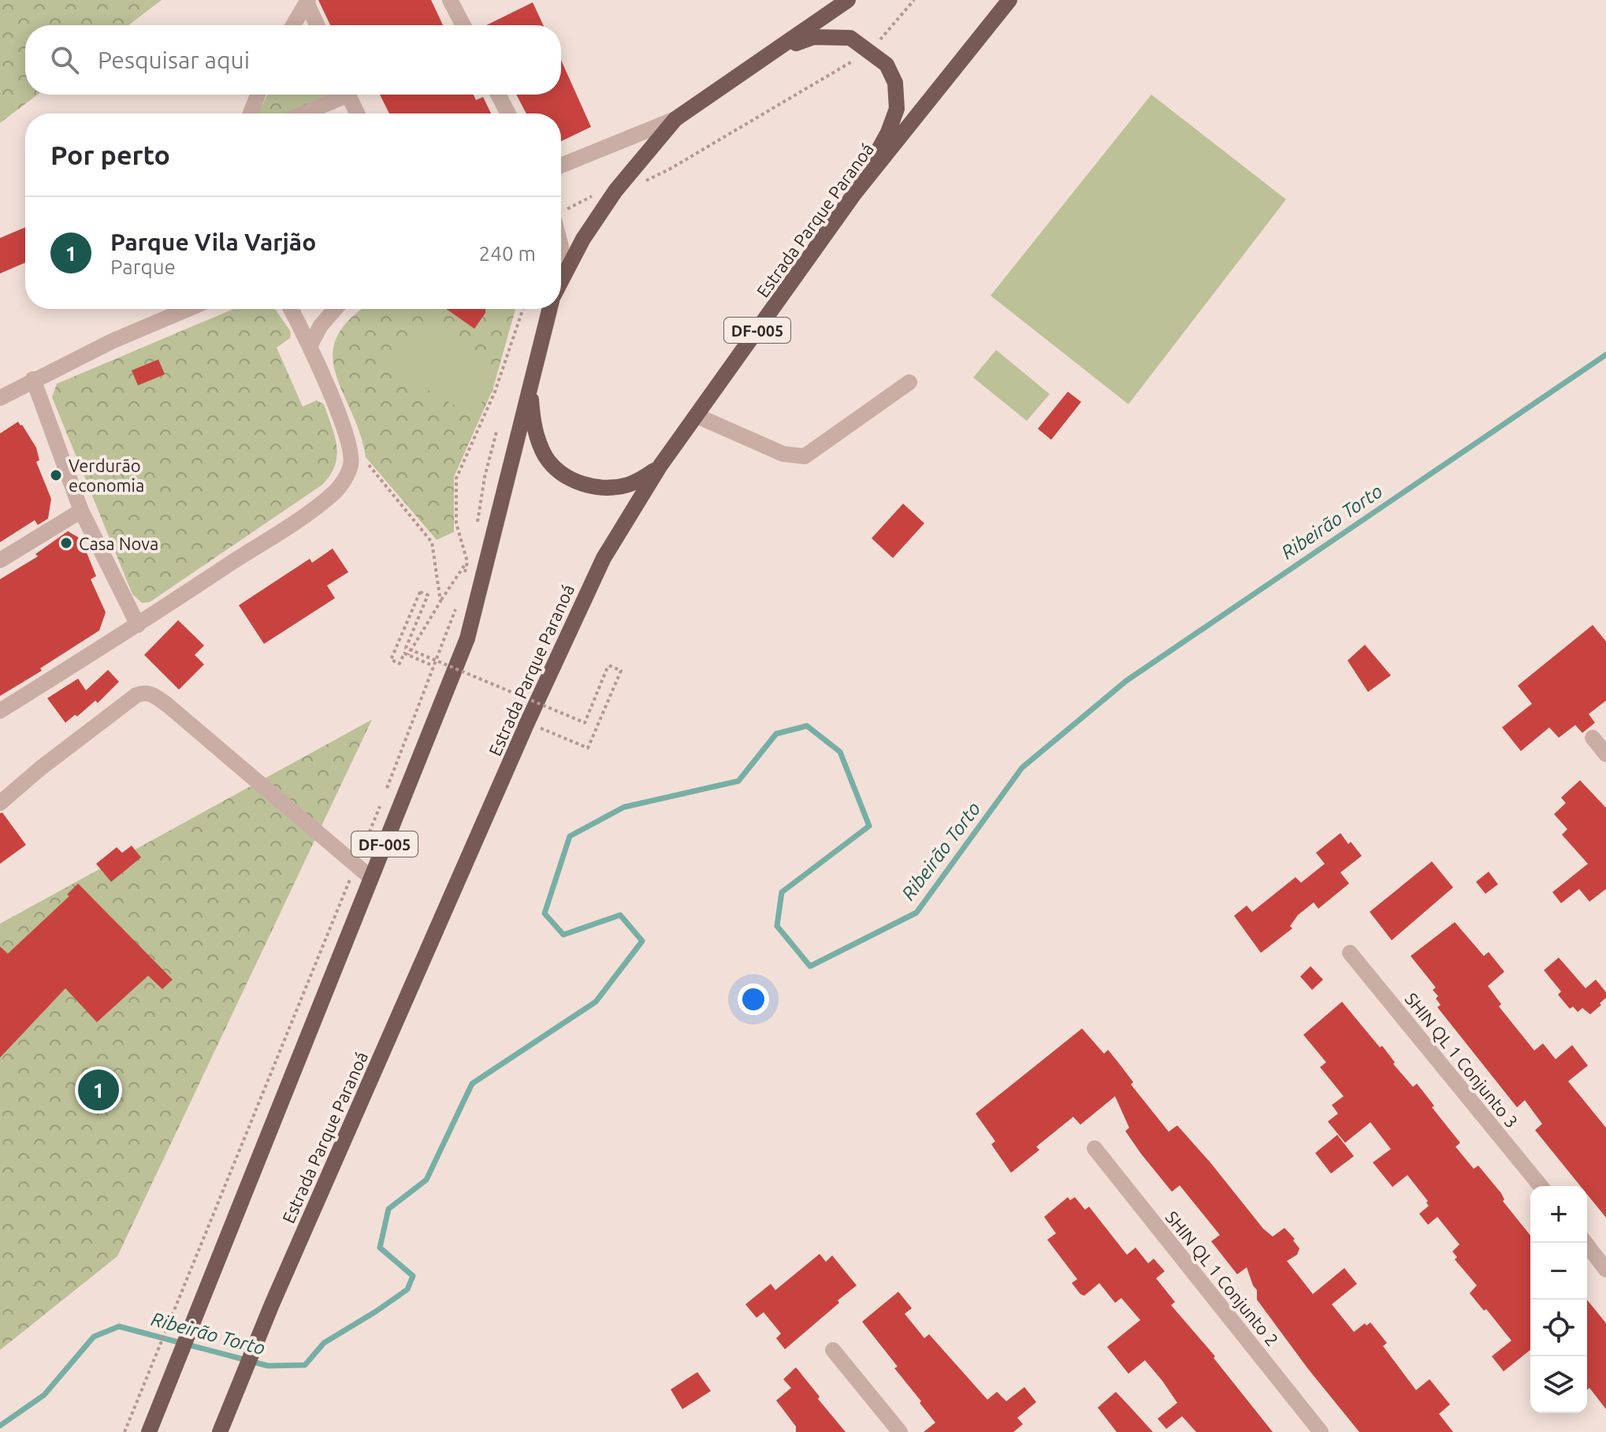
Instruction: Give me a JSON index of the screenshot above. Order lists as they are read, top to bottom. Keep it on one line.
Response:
{"streets":{"main road":["Estrada Parque Paranoá","DF-005"],"street":["SHIN QL 1 Conjunto 3","SHIN QL 1 Conjunto 2"]},"water":["Ribeirão Torto"],"places":["Verdurão economia","Casa Nova"],"page":{"search":"Pesquisar aqui","heading":"Por perto","list":[{"mark":"1","name":"Parque Vila Varjão","note":"Parque","value":"240 m"}],"pins":"1","map_buttons":["+","−"]}}
